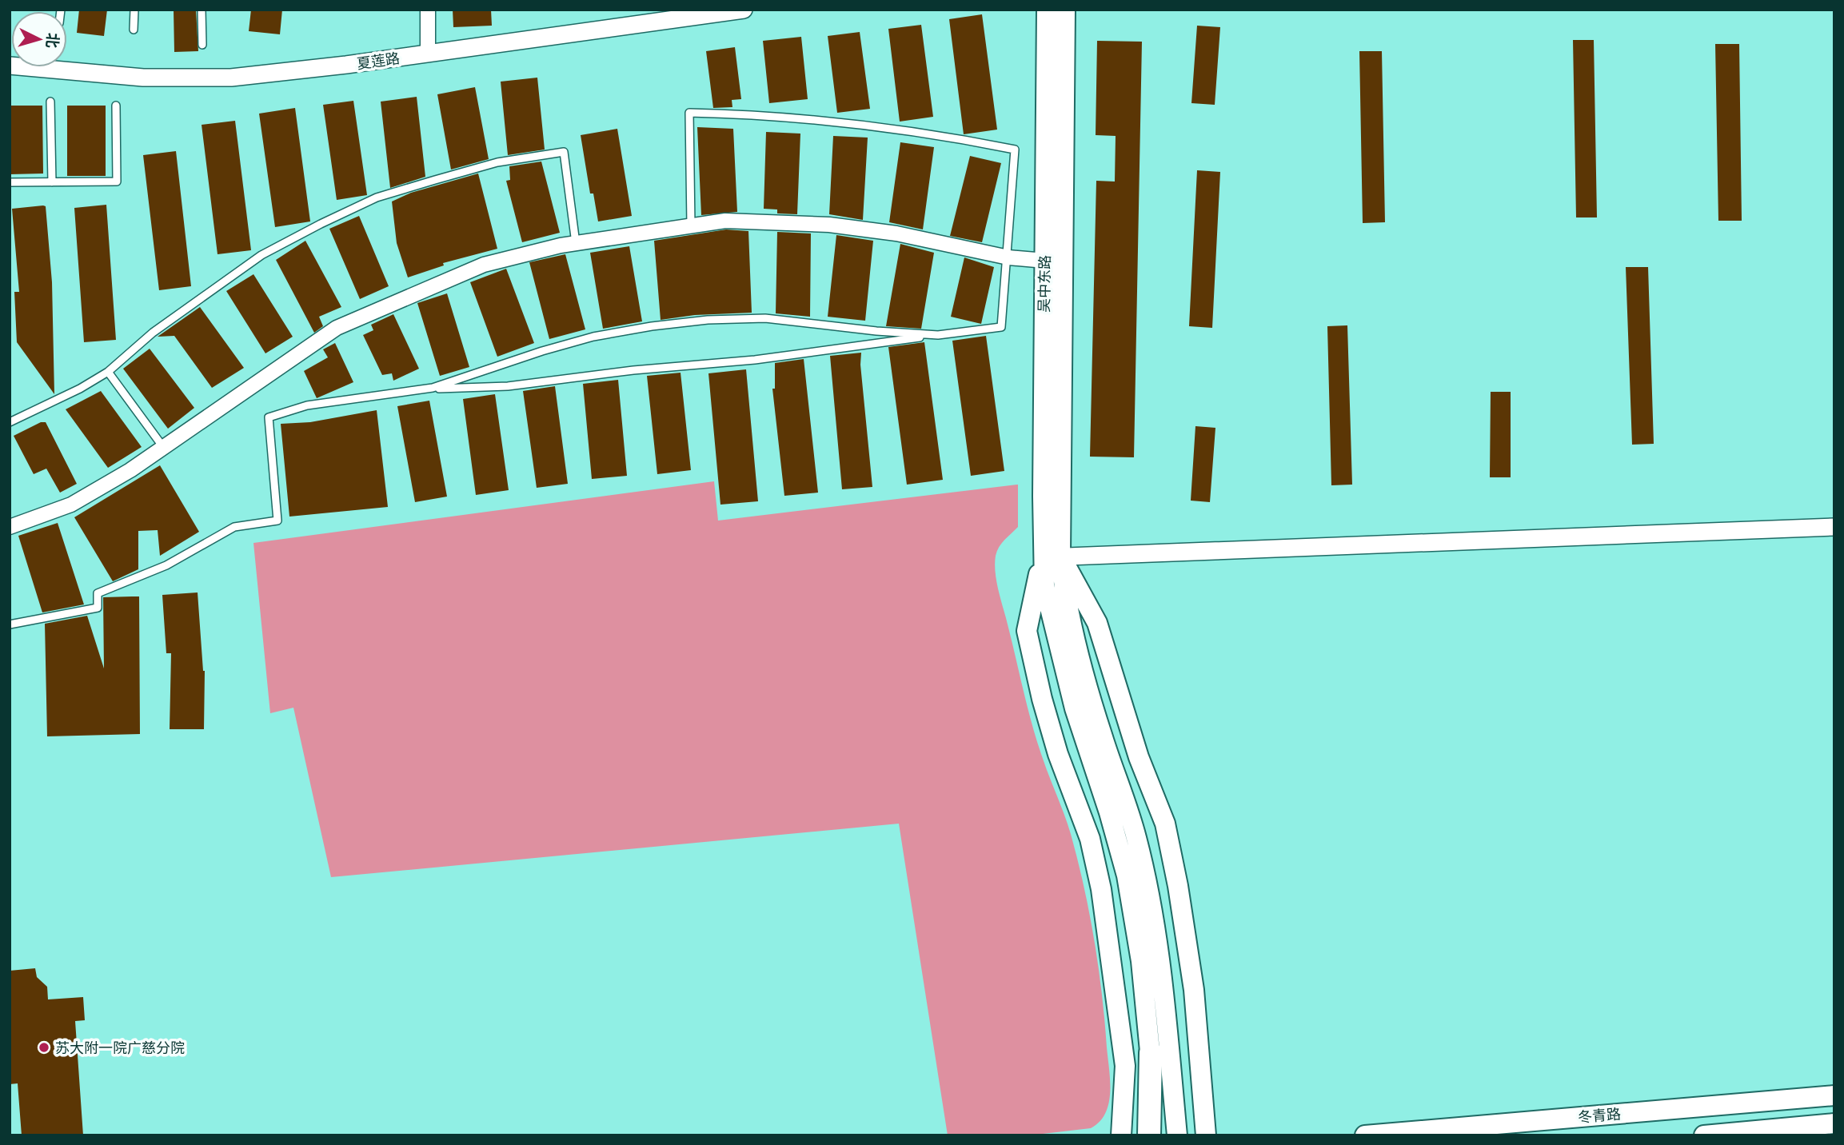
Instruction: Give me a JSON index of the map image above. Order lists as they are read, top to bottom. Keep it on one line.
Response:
{"streets":{"main road":["吴中东路","冬青路"],"street":["夏莲路"]},"places":["苏大附一院广慈分院"],"north":"right"}
